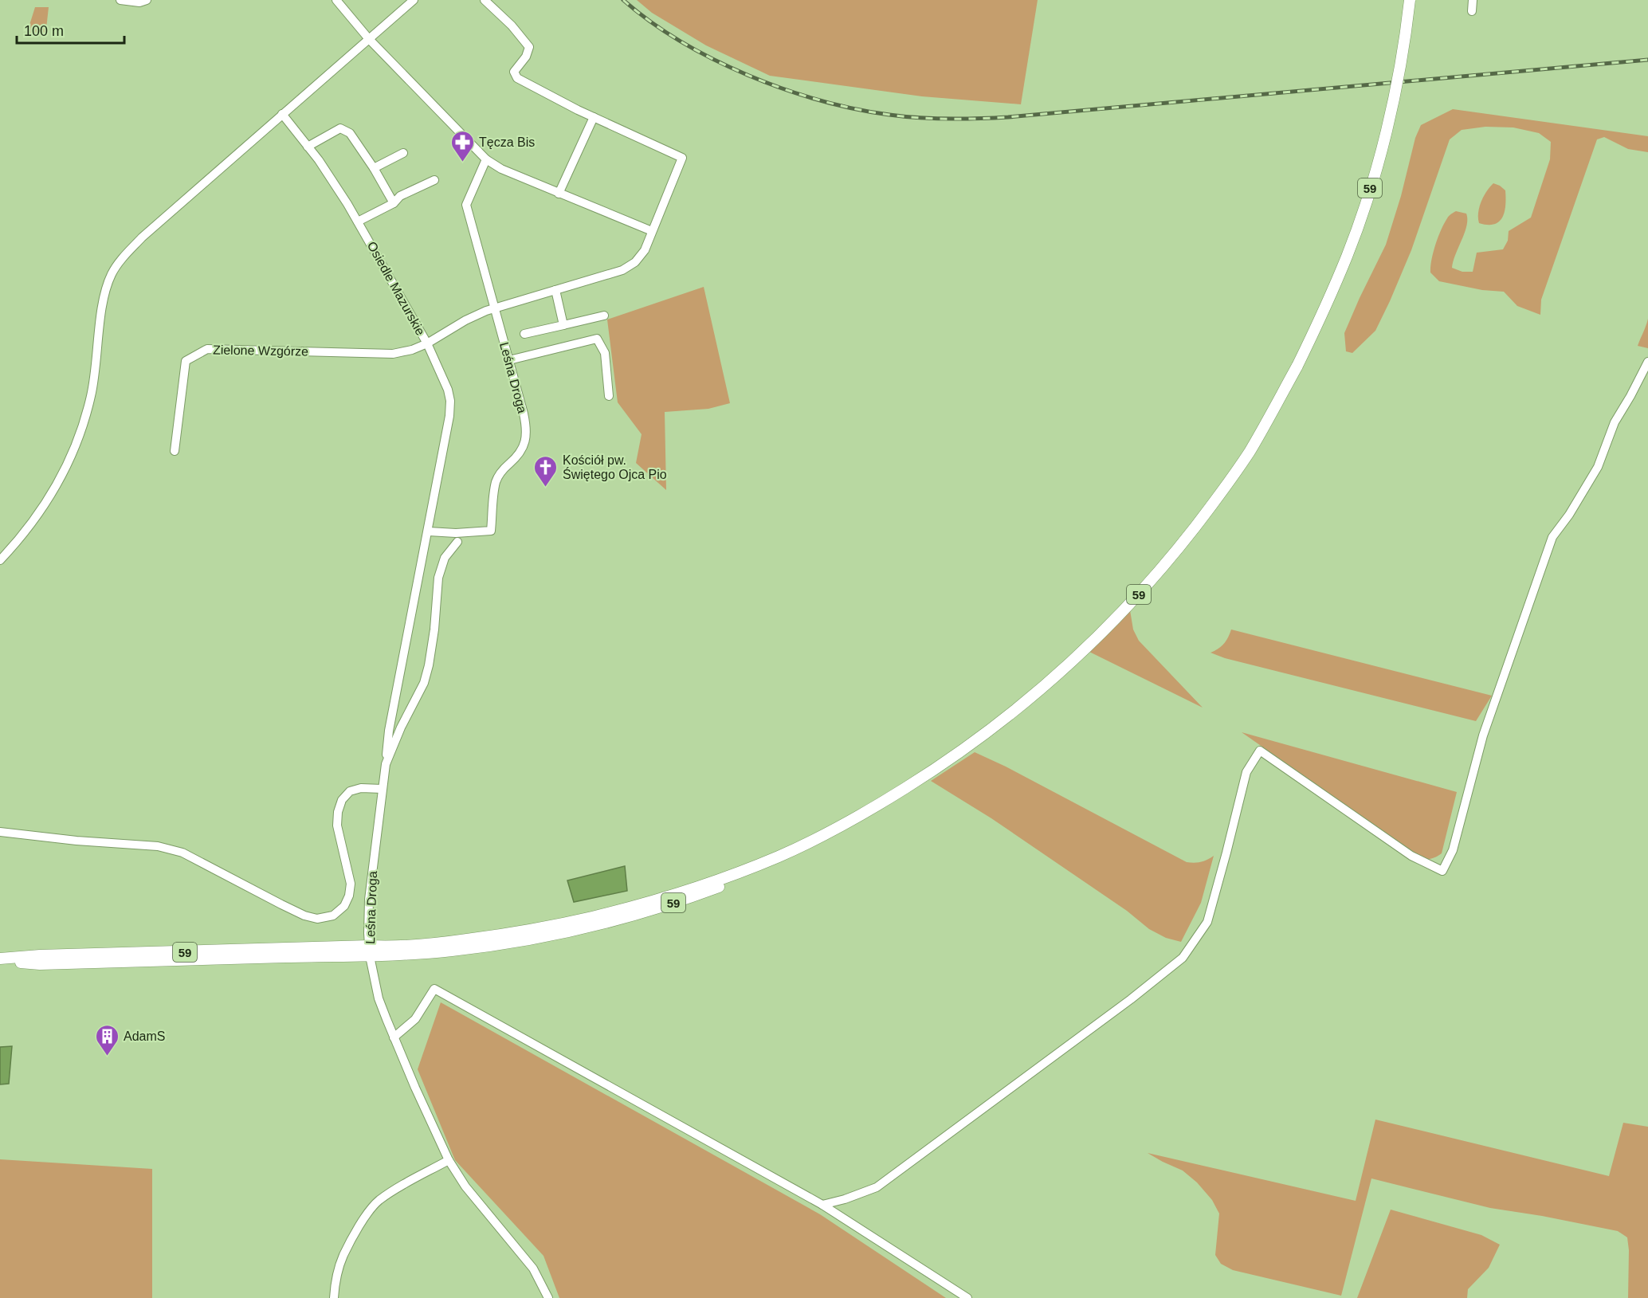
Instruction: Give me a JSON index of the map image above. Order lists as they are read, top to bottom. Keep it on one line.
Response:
{"streets":{"main road":["59"],"street":["Osiedle Mazurskie","Zielone Wzgórze","Leśna Droga"]},"crossings":[["59","Leśna Droga"],["Osiedle Mazurskie","Zielone Wzgórze"],["Osiedle Mazurskie","Leśna Droga"]],"places":{"pharmacy":["Tęcza Bis"],"church":["Kościół pw. Świętego Ojca Pio"],"building":["AdamS"]},"scale_bar":"100 m"}
